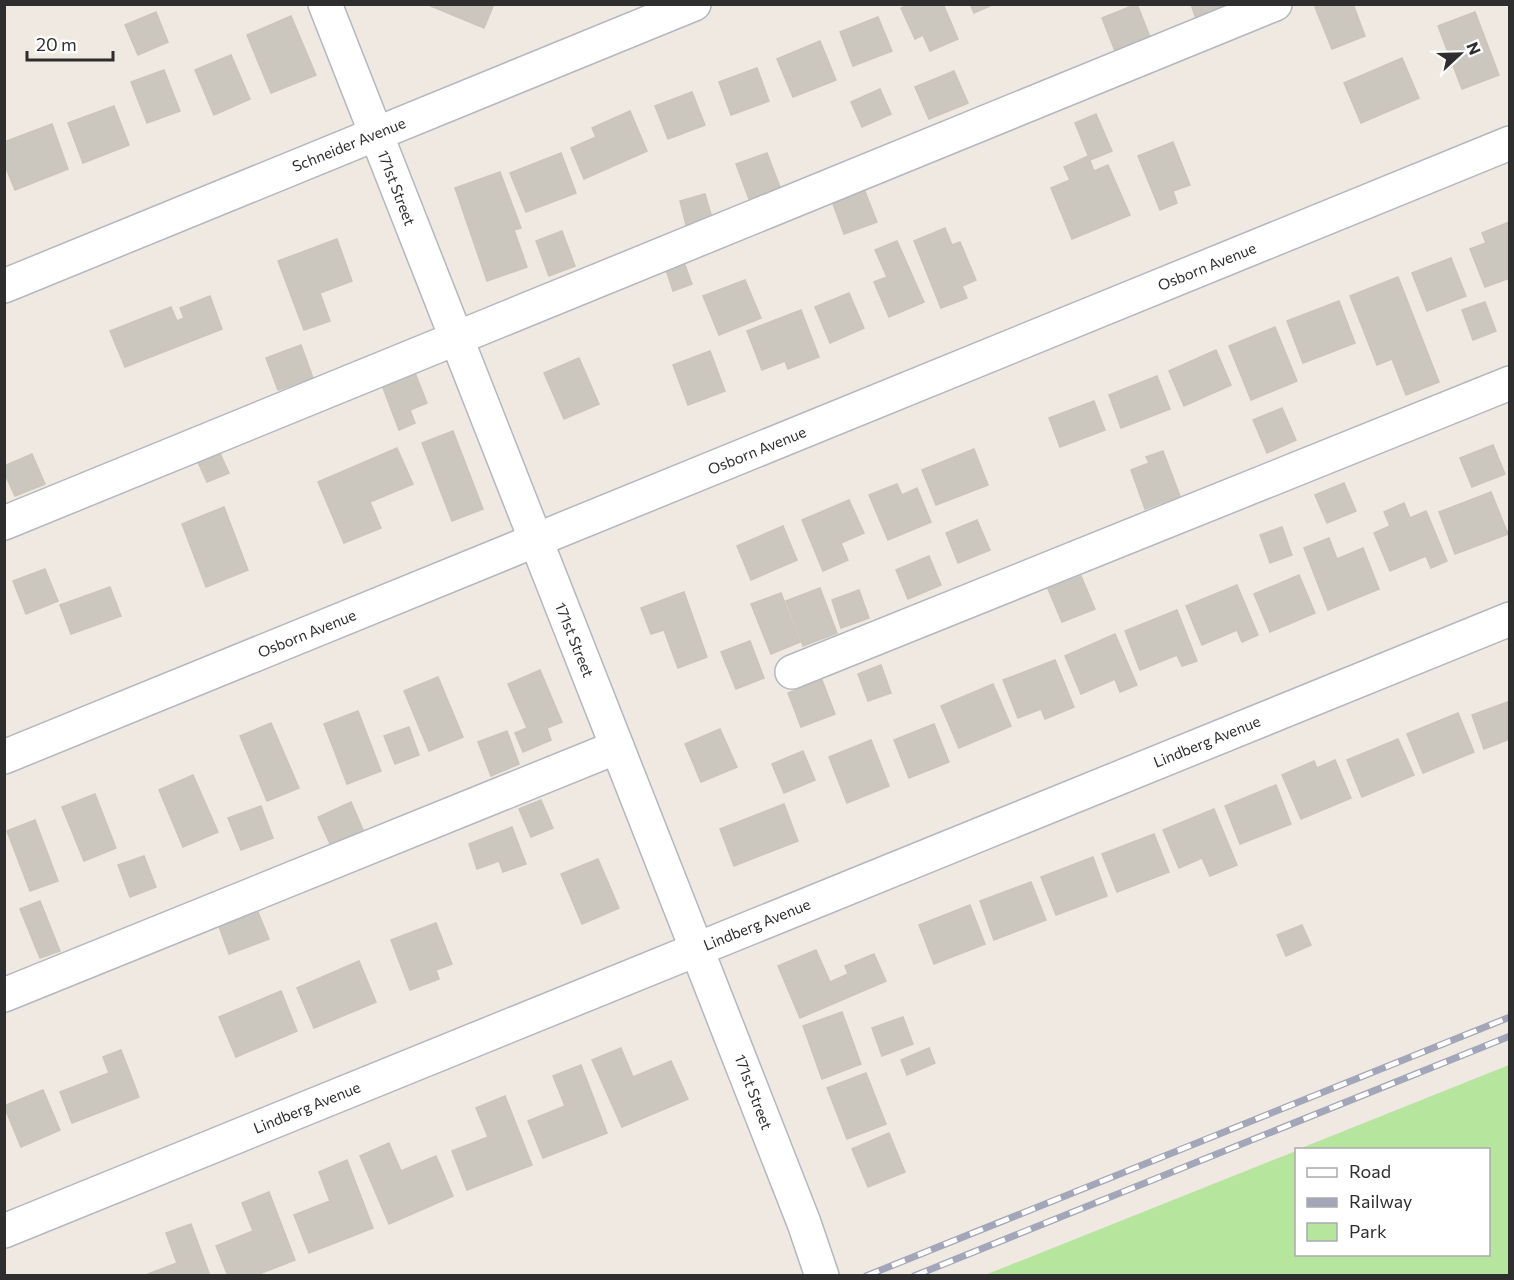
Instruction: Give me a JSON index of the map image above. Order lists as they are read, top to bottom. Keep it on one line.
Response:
{"streets":{"street":["Schneider Avenue","171st Street","Osborn Avenue","Lindberg Avenue"]},"crossings":[["Schneider Avenue","171st Street"],["171st Street","Osborn Avenue"],["171st Street","Lindberg Avenue"]],"legend":["Road","Railway","Park"],"scale_bar":"20 m","north":"right"}
